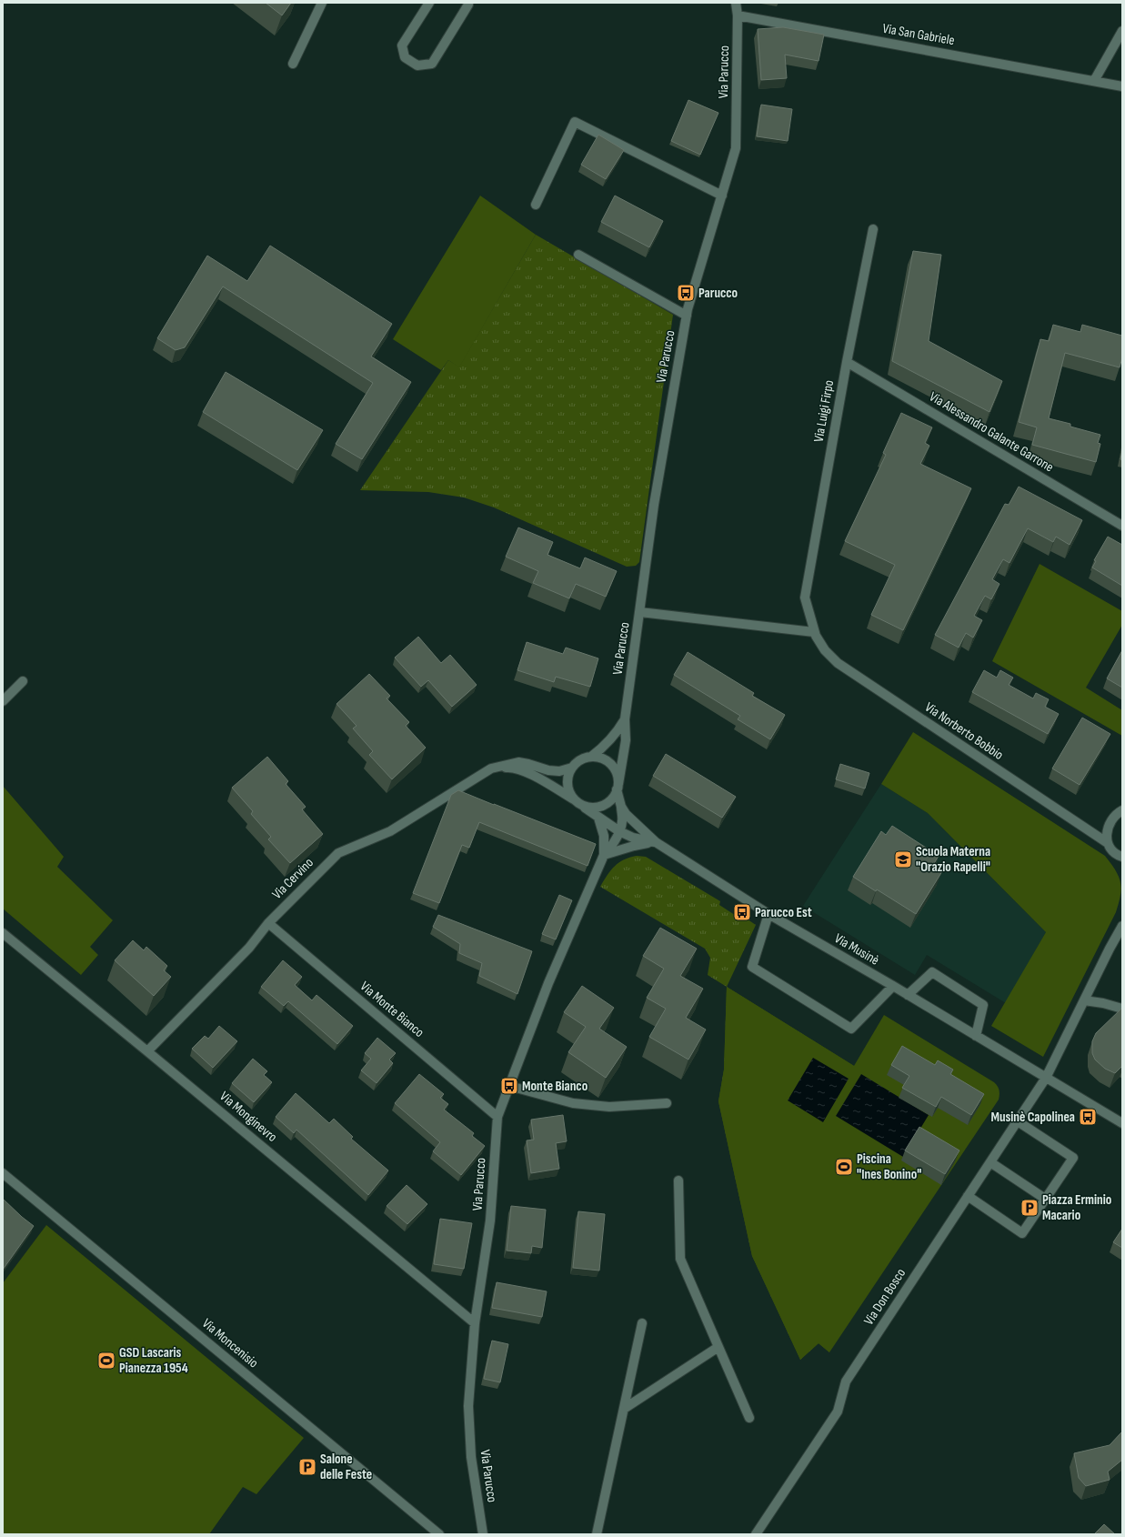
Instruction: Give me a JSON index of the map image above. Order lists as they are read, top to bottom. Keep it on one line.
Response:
{"streets":{"street":["Via San Gabriele","Via Parucco","Via Luigi Firpo","Via Alessandro Galante Garrone","Via Norberto Bobbio","Via Cervino","Via Musinè","Via Monte Bianco","Via Monginevro","Via Don Bosco","Via Moncenisio"]},"crossings":[["Via San Gabriele","Via Parucco"],["Via Parucco","Via Monte Bianco"],["Via Parucco","Via Monginevro"],["Via Luigi Firpo","Via Alessandro Galante Garrone"],["Via Luigi Firpo","Via Norberto Bobbio"],["Via Cervino","Via Monte Bianco"],["Via Cervino","Via Monginevro"],["Via Musinè","Via Don Bosco"]],"places":{"bus stop":["Parucco","Parucco Est","Monte Bianco","Musinè Capolinea"],"school or university":["Scuola Materna \"Orazio Rapelli\""],"sports":["Piscina \"Ines Bonino\"","GSD Lascaris Pianezza 1954"],"parking":["Piazza Erminio Macario","Salone delle Feste"]}}
